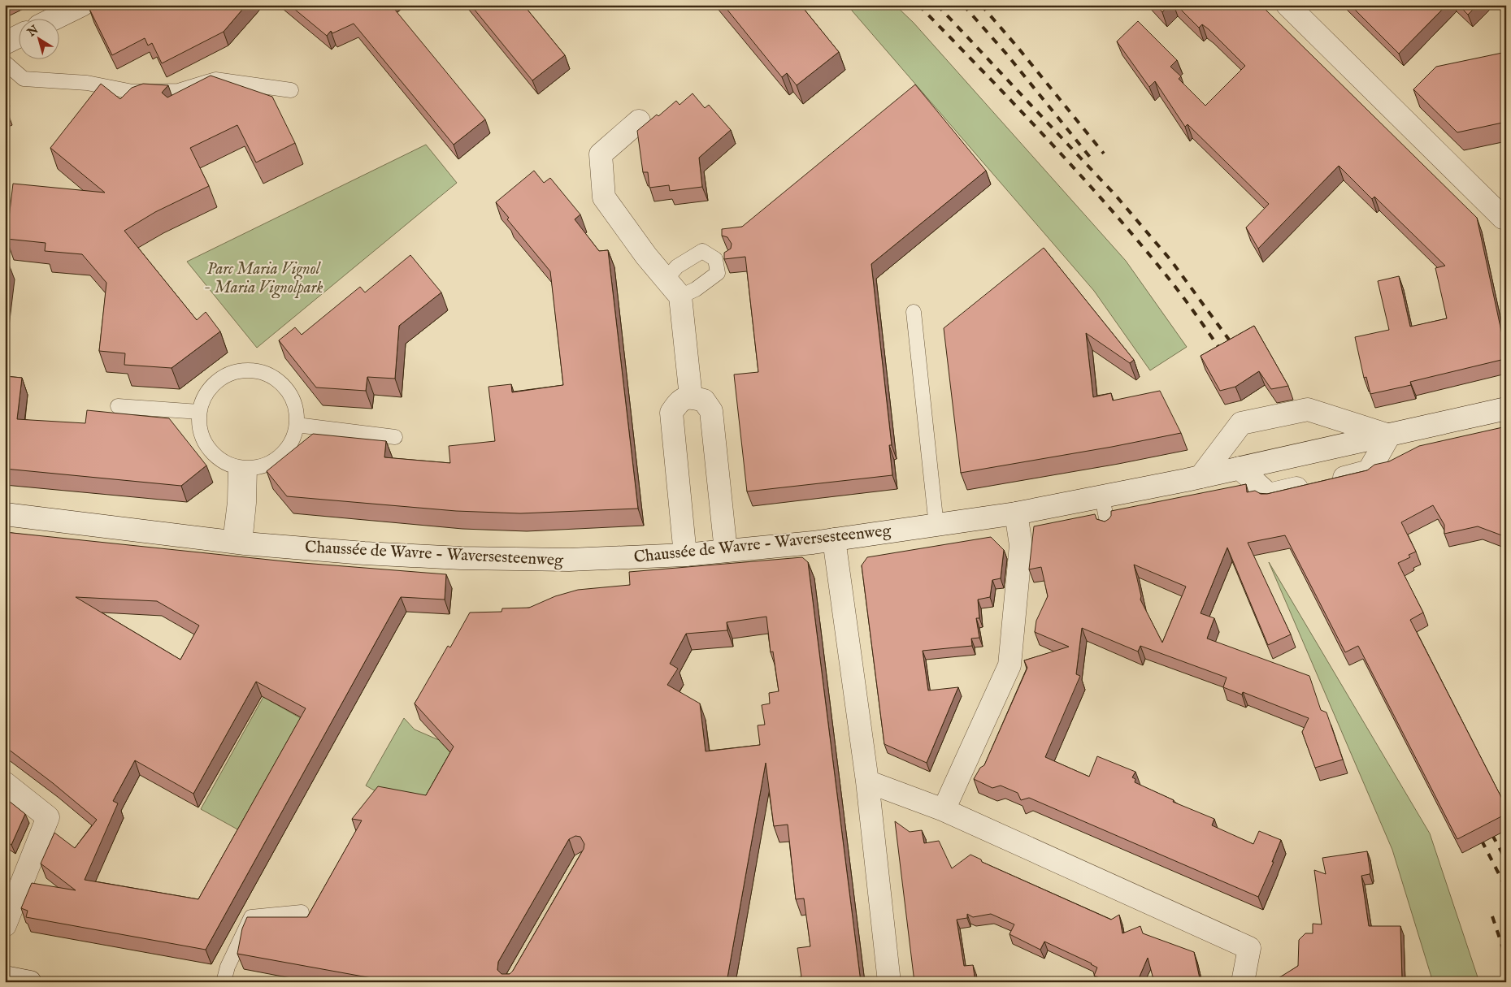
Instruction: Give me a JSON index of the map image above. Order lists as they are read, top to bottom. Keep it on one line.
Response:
{"streets":{"street":["Chaussée de Wavre - Waversesteenweg"]},"parks":["Parc Maria Vignol - Maria Vignolpark"],"north":"top left"}
